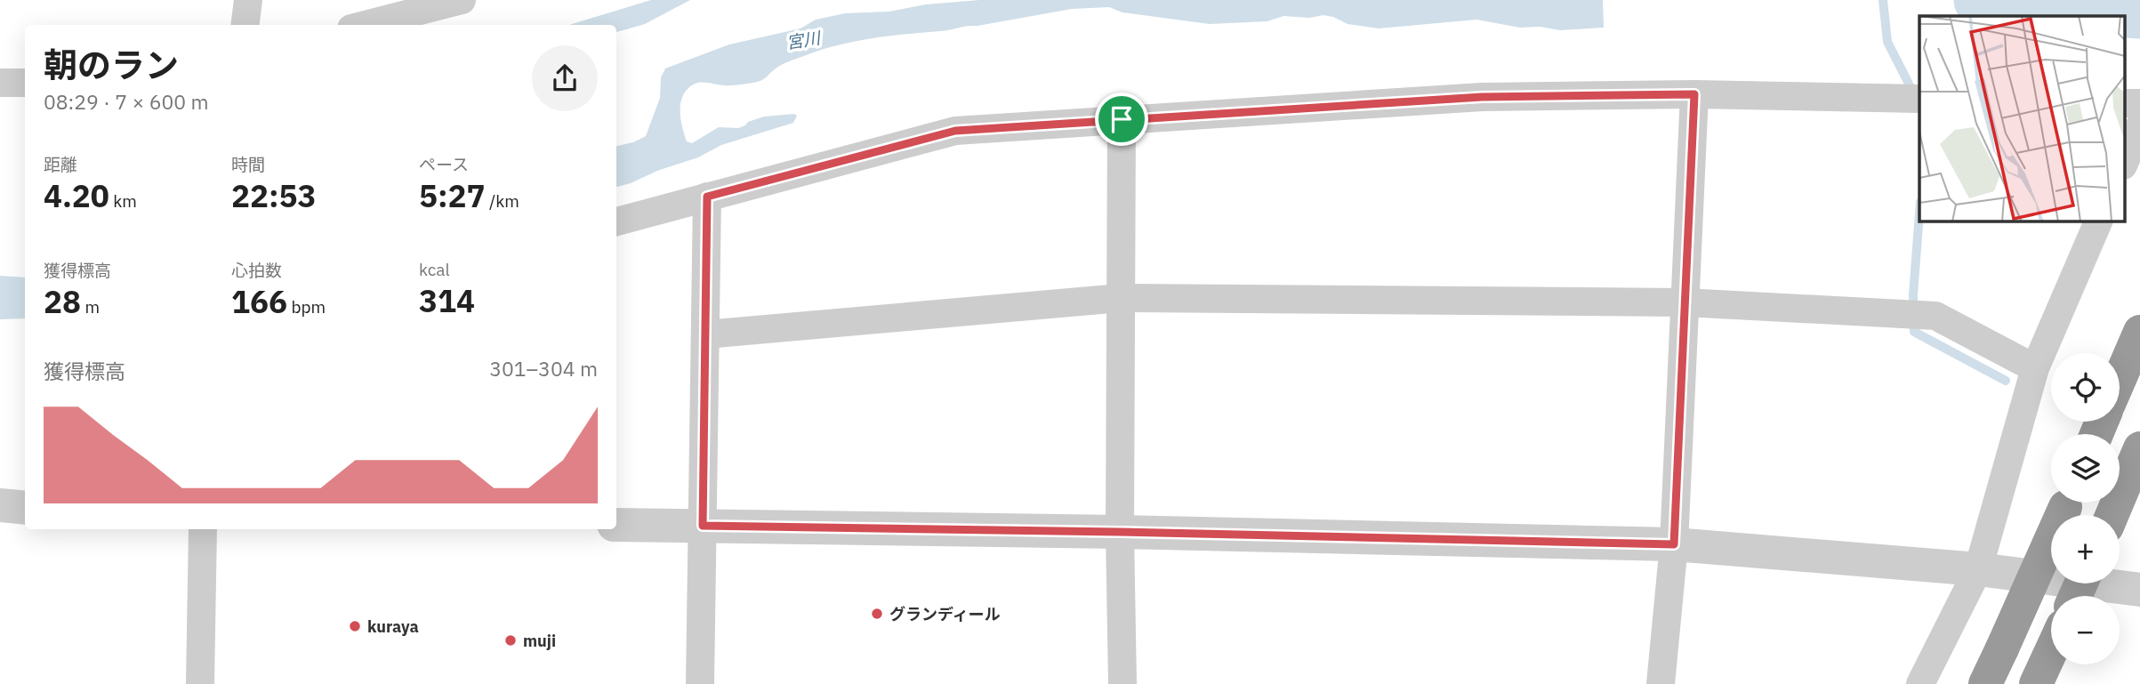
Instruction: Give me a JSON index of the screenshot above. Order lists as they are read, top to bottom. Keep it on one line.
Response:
{"water":["宮川"],"places":["グランディール","kuraya","muji"],"page":{"heading":["朝のラン","08:29 · 7 × 600 m"],"stats":[["距離","4.20 km"],["時間","22:53"],["ペース","5:27 /km"],["獲得標高","28 m"],["心拍数","166 bpm"],["kcal","314"]],"chart":["獲得標高","301–304 m"],"map_buttons":["+","−"]}}
